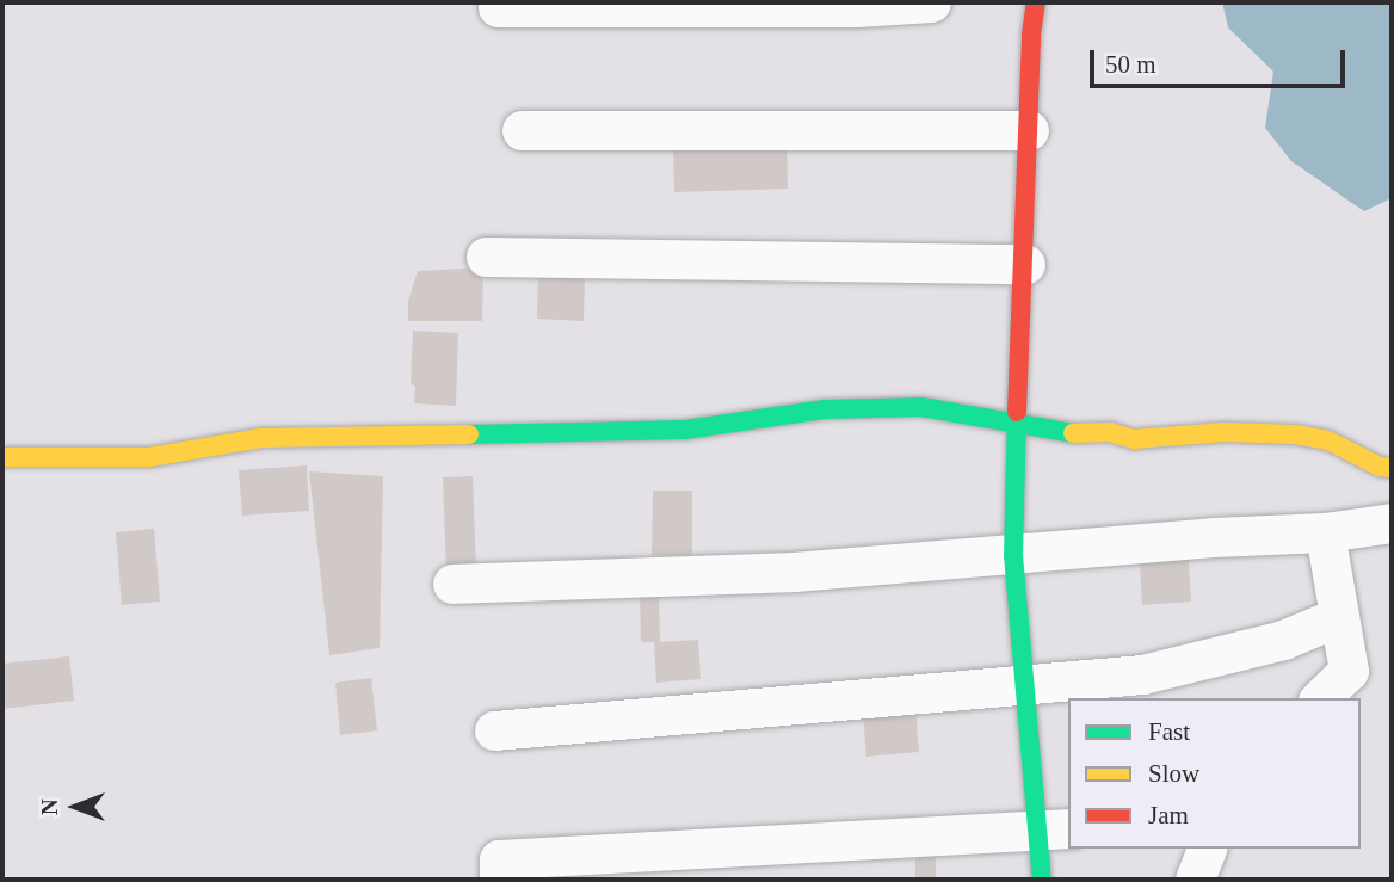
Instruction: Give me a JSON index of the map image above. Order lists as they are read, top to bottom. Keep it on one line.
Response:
{"legend":["Fast","Slow","Jam"],"scale_bar":"50 m","north":"left"}
